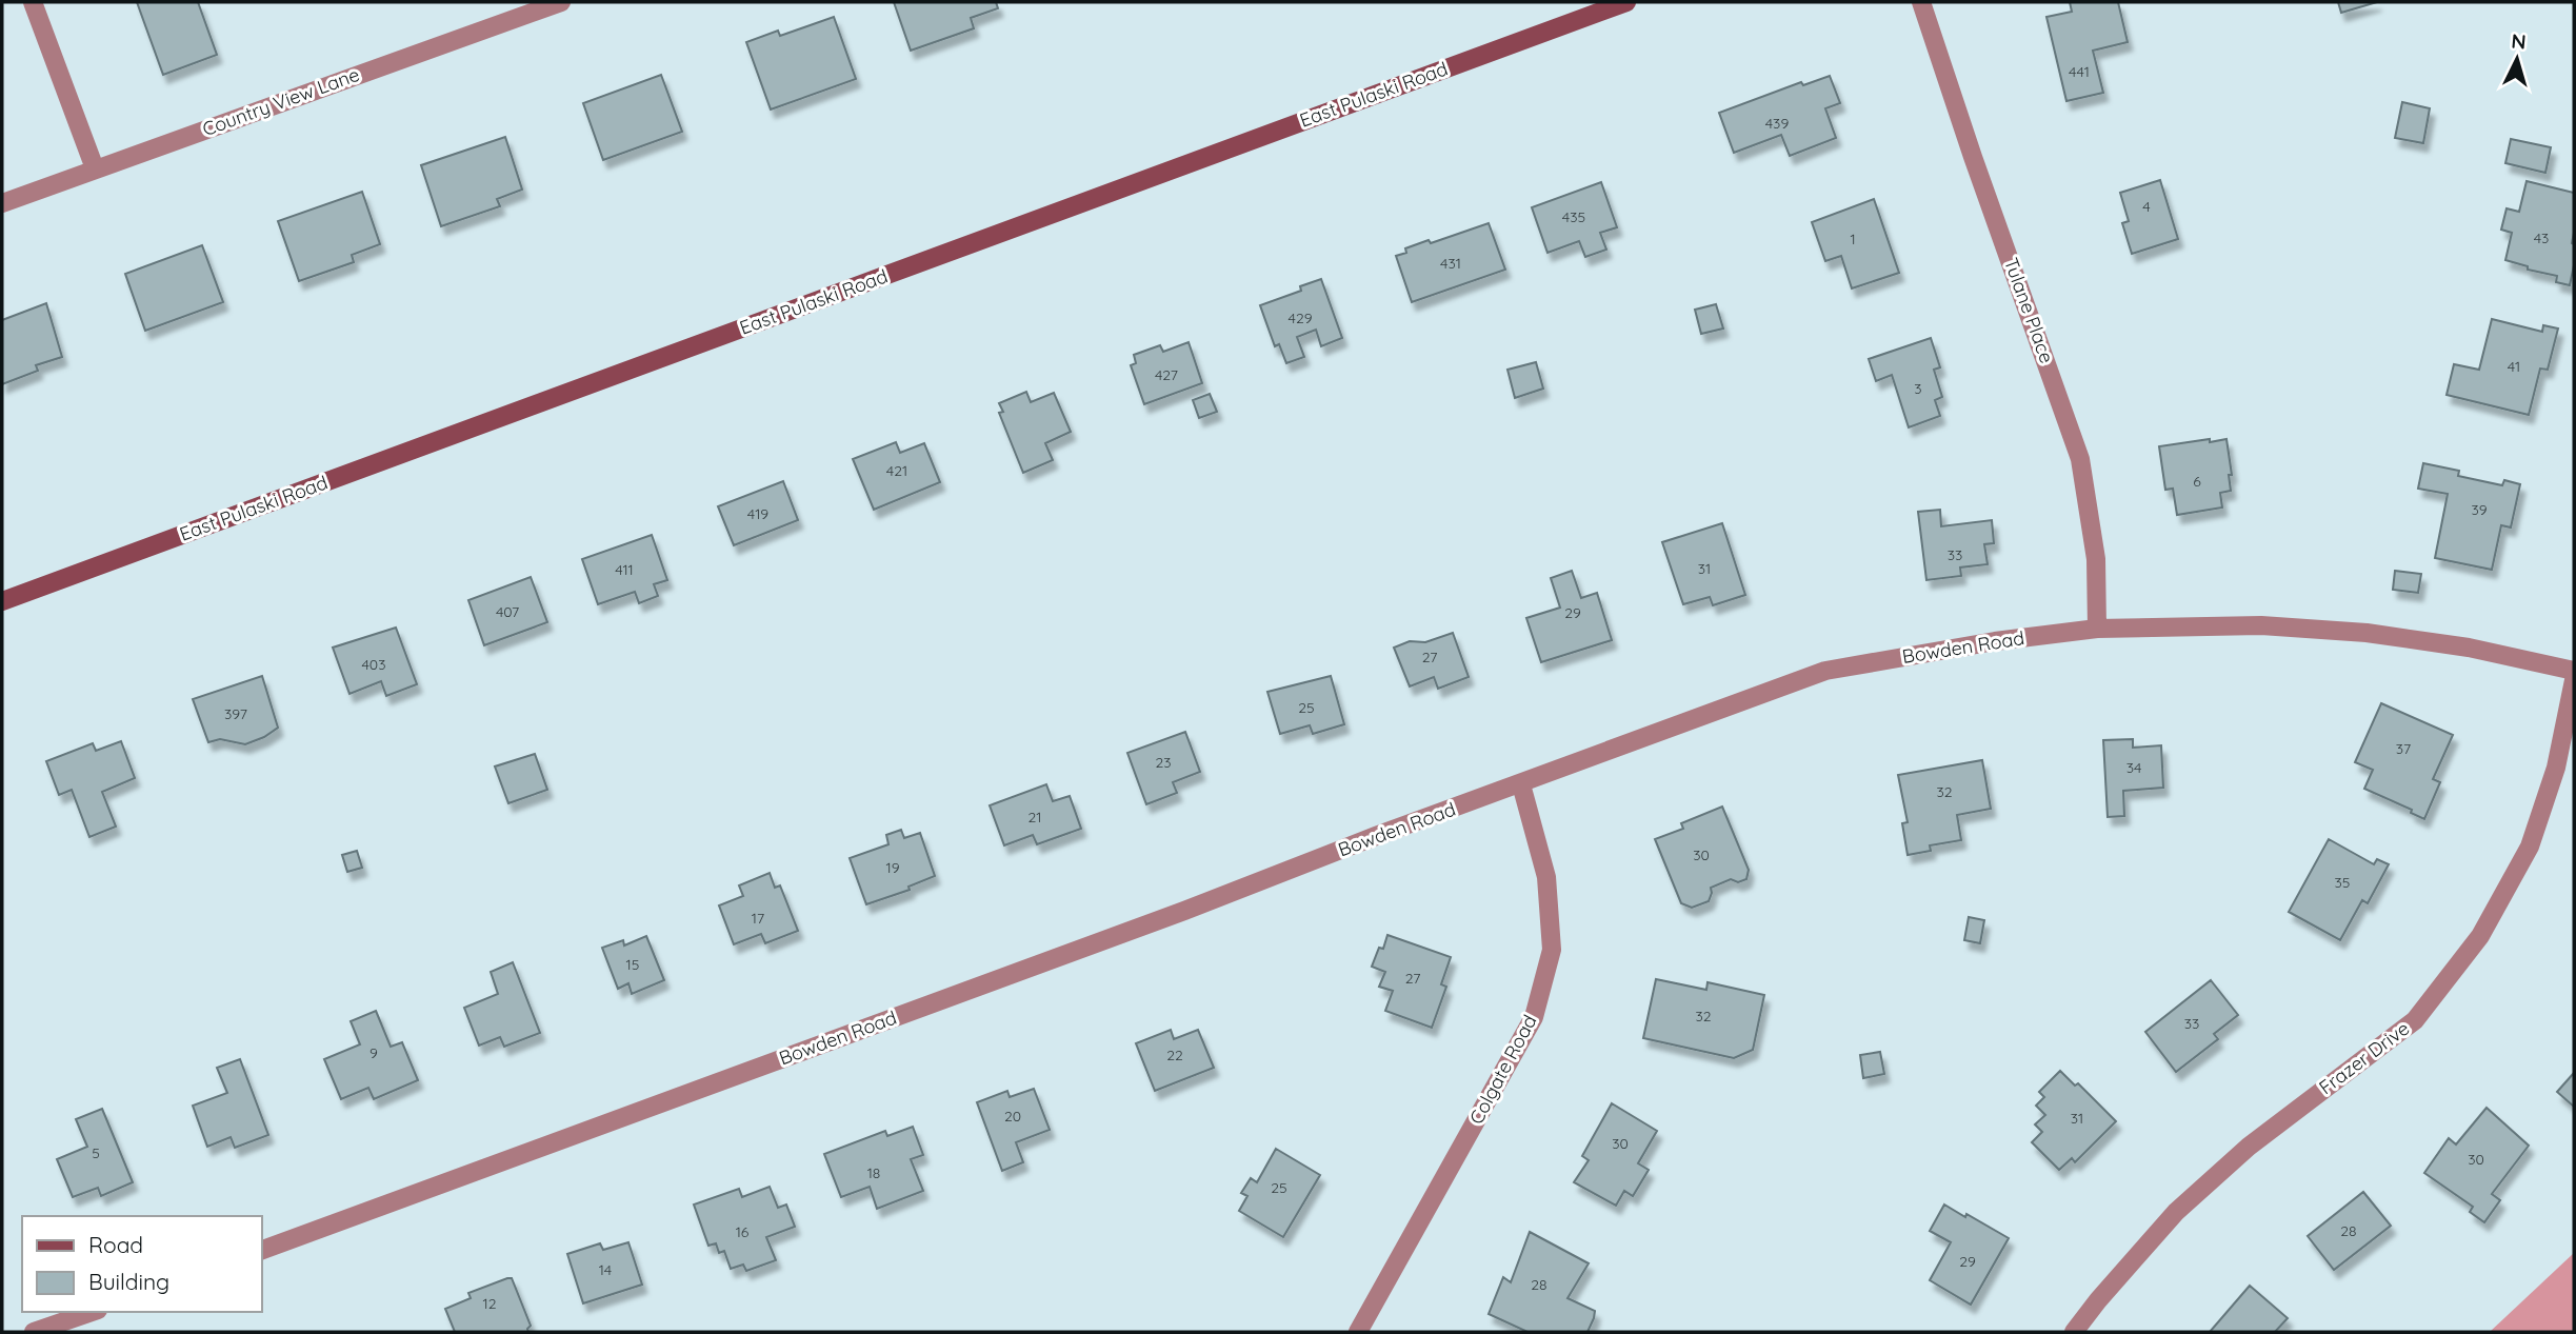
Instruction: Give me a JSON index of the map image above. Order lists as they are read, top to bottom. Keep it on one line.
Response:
{"streets":{"main road":["East Pulaski Road"],"street":["Country View Lane","Tulane Place","Bowden Road","Frazer Drive","Colgate Road"]},"crossings":[["Tulane Place","Bowden Road"],["Bowden Road","Colgate Road"]],"house_numbers":["441","439","4","435","43","1","431","429","41","427","3","421","6","39","419","33","31","411","407","29","27","403","25","397","37","23","34","32","21","30","19","35","17","15","27","32","33","9","22","20","31","30","5","30","18","25","28","16","29","14","28","12"],"legend":["Road","Building"],"north":"top"}
